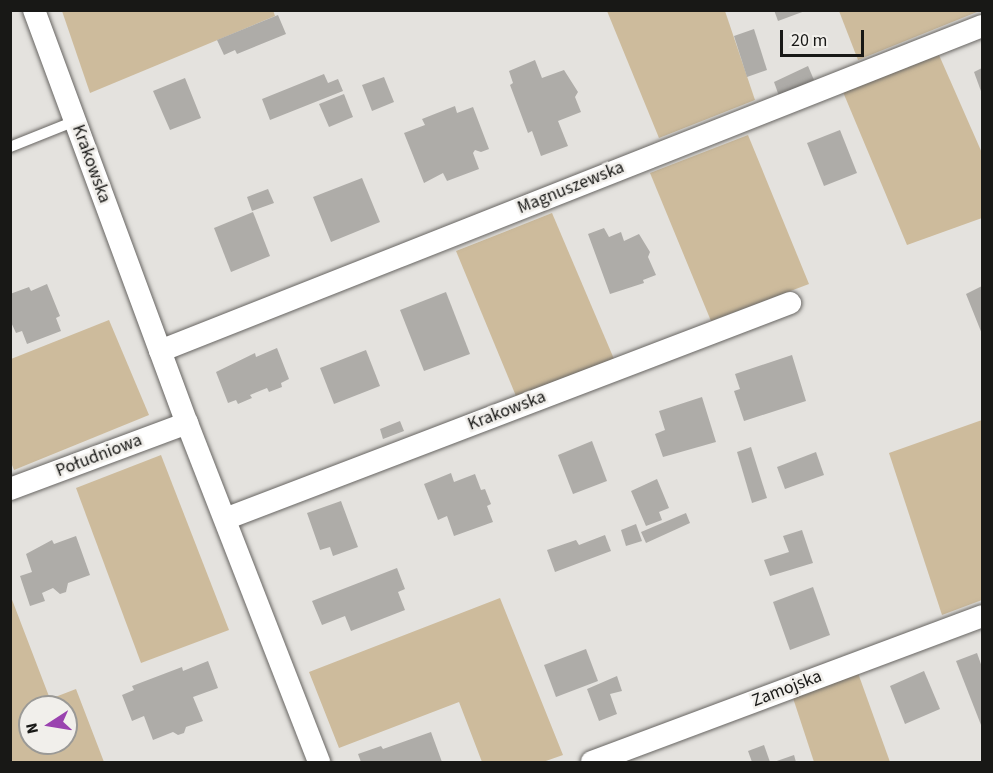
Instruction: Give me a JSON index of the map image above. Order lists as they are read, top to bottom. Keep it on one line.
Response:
{"streets":{"street":["Krakowska","Magnuszewska","Południowa","Zamojska"]},"crossings":[["Krakowska","Magnuszewska"],["Krakowska","Południowa"]],"scale_bar":"20 m","north":"left"}
